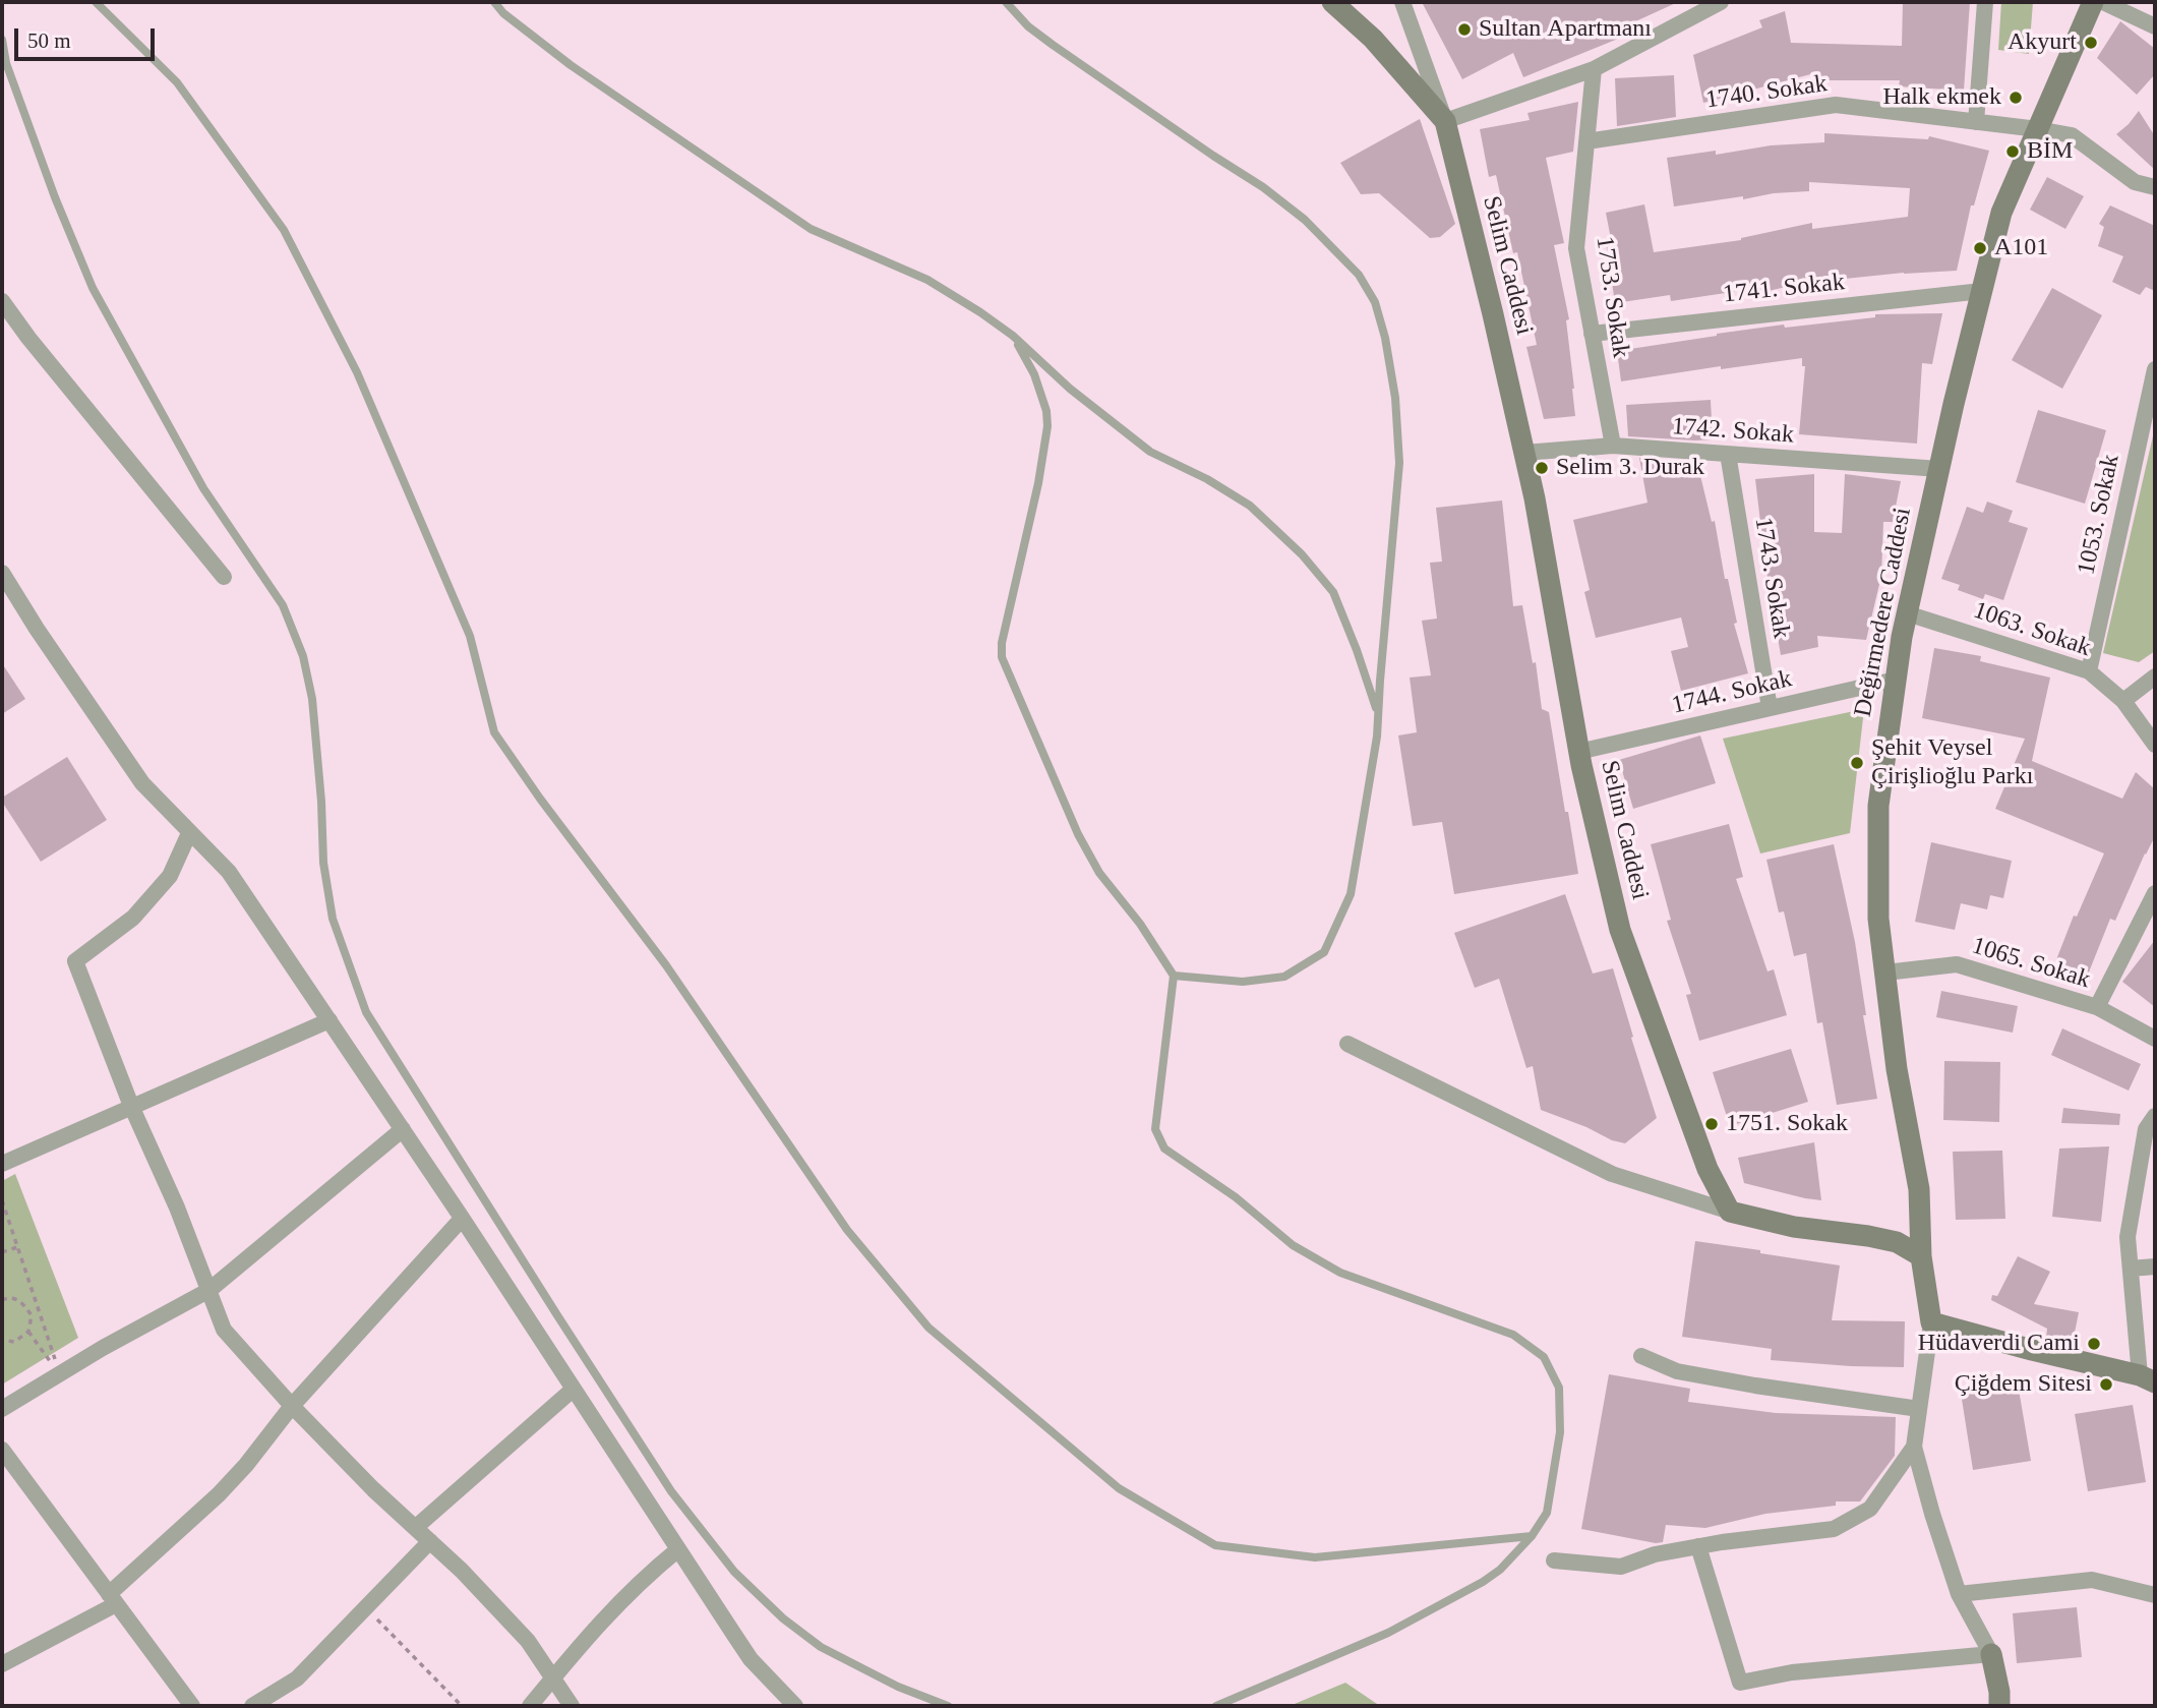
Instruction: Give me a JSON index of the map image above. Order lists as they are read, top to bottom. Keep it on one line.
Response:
{"streets":{"main road":["Selim Caddesi","Değirmedere Caddesi"],"street":["1740. Sokak","1741. Sokak","1753. Sokak","1742. Sokak","1053. Sokak","1743. Sokak","1063. Sokak","1744. Sokak","1065. Sokak"]},"crossings":[["1740. Sokak","1753. Sokak"],["1740. Sokak","Değirmedere Caddesi"],["Selim Caddesi","1742. Sokak"],["Selim Caddesi","1744. Sokak"],["1741. Sokak","1753. Sokak"],["1741. Sokak","Değirmedere Caddesi"],["1753. Sokak","1742. Sokak"],["1742. Sokak","1743. Sokak"],["1742. Sokak","Değirmedere Caddesi"],["1053. Sokak","1063. Sokak"],["1743. Sokak","1744. Sokak"],["Değirmedere Caddesi","1063. Sokak"],["Değirmedere Caddesi","1744. Sokak"],["Değirmedere Caddesi","1065. Sokak"]],"places":["Sultan Apartmanı","Akyurt","Halk ekmek","BİM","A101","Selim 3. Durak","Şehit Veysel Çirişlioğlu Parkı","1751. Sokak","Hüdaverdi Cami","Çiğdem Sitesi"],"scale_bar":"50 m"}
